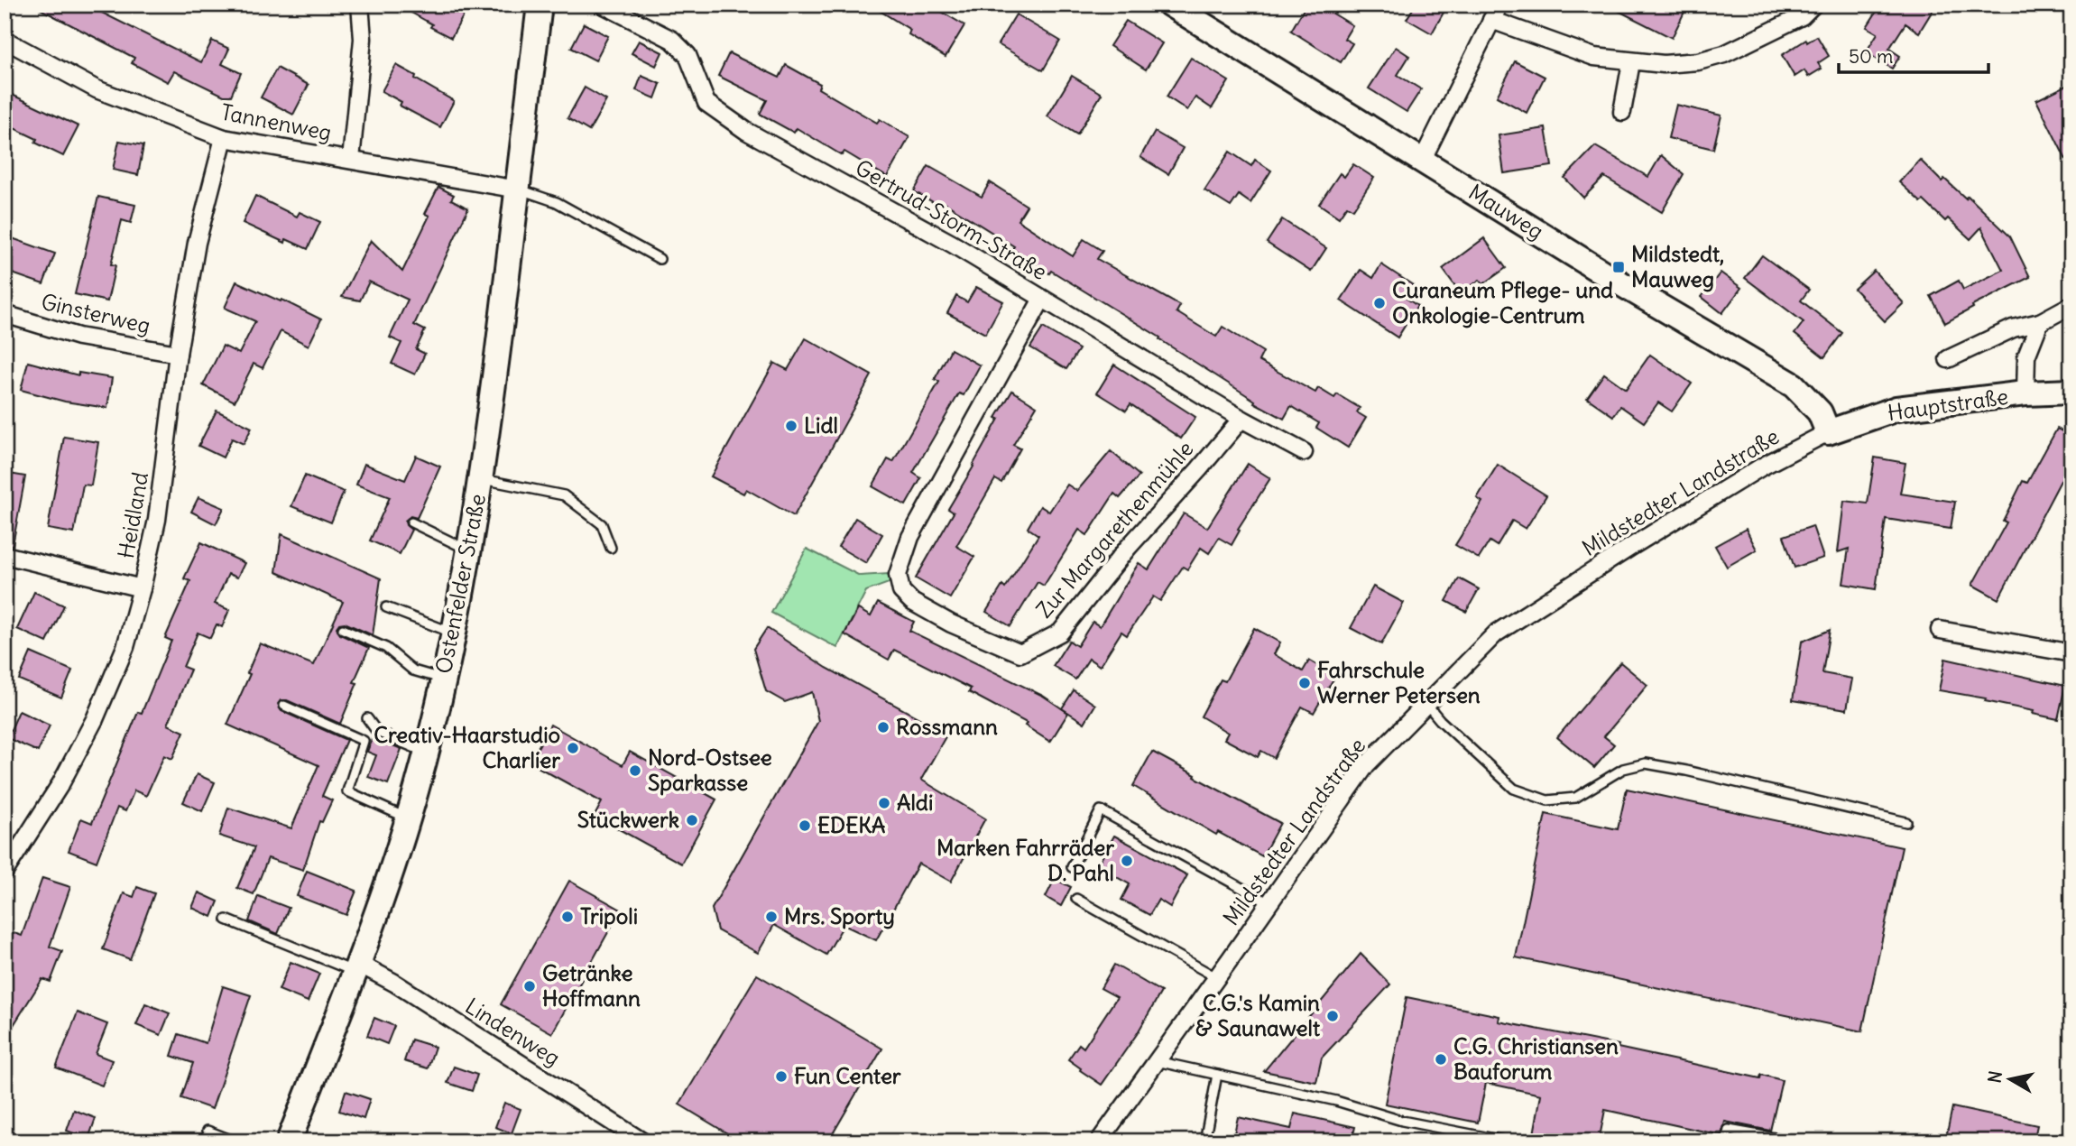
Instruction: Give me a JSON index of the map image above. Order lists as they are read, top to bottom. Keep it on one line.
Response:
{"streets":{"main road":["Mauweg","Hauptstraße","Ostenfelder Straße"],"street":["Tannenweg","Gertrud-Storm-Straße","Ginsterweg","Mildstedter Landstraße","Heidland","Zur Margarethenmühle","Lindenweg"]},"crossings":[["Tannenweg","Heidland"],["Tannenweg","Ostenfelder Straße"],["Mauweg","Hauptstraße"],["Mauweg","Mildstedter Landstraße"],["Gertrud-Storm-Straße","Zur Margarethenmühle"],["Ginsterweg","Heidland"],["Hauptstraße","Mildstedter Landstraße"],["Ostenfelder Straße","Lindenweg"]],"places":{"transit":["Mildstedt, Mauweg"],"other":["Curaneum Pflege- und Onkologie-Centrum","Lidl","Fahrschule Werner Petersen","Rossmann","Creativ-Haarstudio Charlier","Nord-Ostsee Sparkasse","Aldi","Stückwerk","EDEKA","Marken Fahrräder D. Pahl","Tripoli","Mrs. Sporty","Getränke Hoffmann","C.G.'s Kamin & Saunawelt","C.G. Christiansen Bauforum","Fun Center"]},"scale_bar":"50 m","north":"left"}
